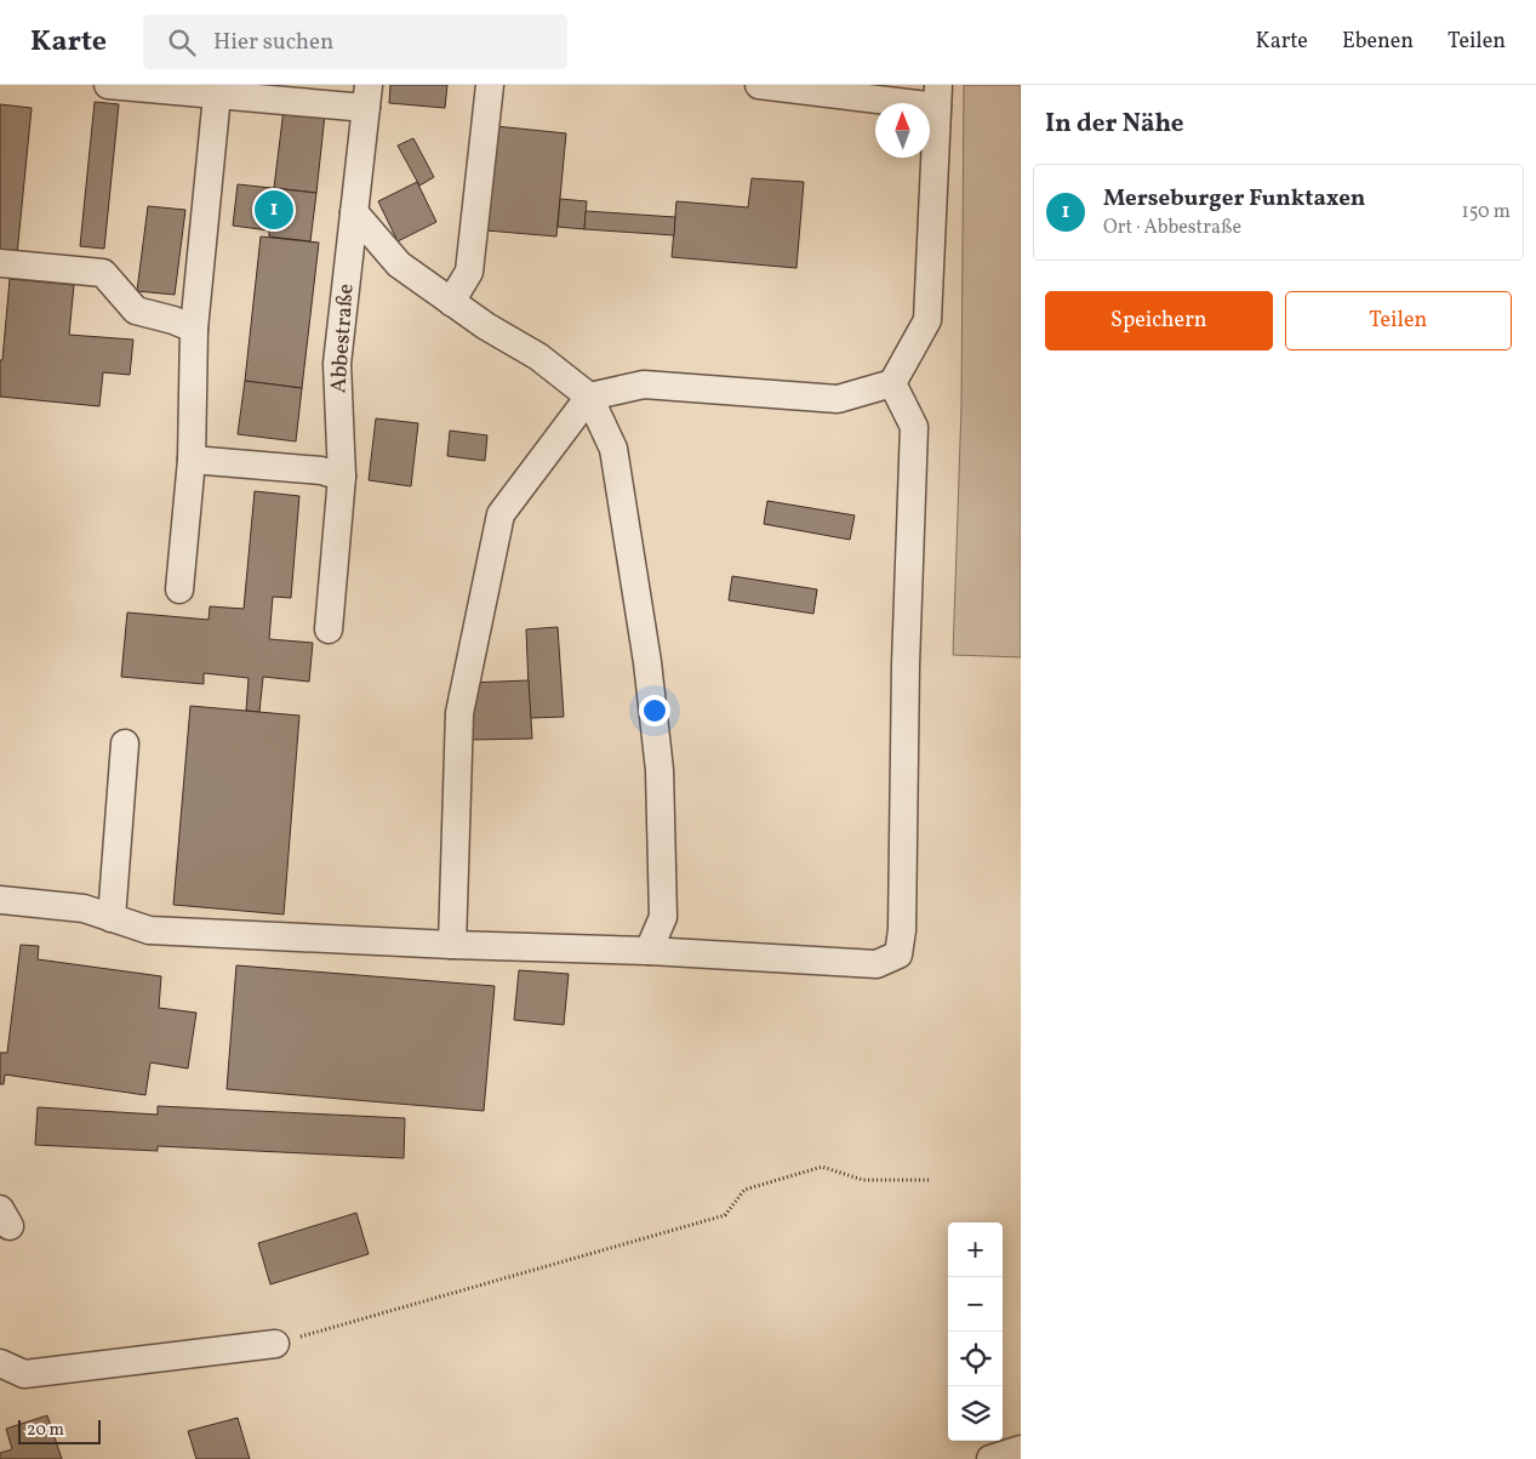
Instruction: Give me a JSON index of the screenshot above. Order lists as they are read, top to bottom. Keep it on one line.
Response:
{"streets":{"street":["Abbestraße"]},"scale_bar":"20 m","north":"top","page":{"header":"Karte","search":"Hier suchen","nav":["Karte","Ebenen","Teilen"],"heading":"In der Nähe","list":[{"mark":"1","name":"Merseburger Funktaxen","note":"Ort · Abbestraße","value":"150 m"}],"pins":"1","buttons":["Speichern","Teilen"],"map_buttons":["+","−"],"scale":"20 m"}}
